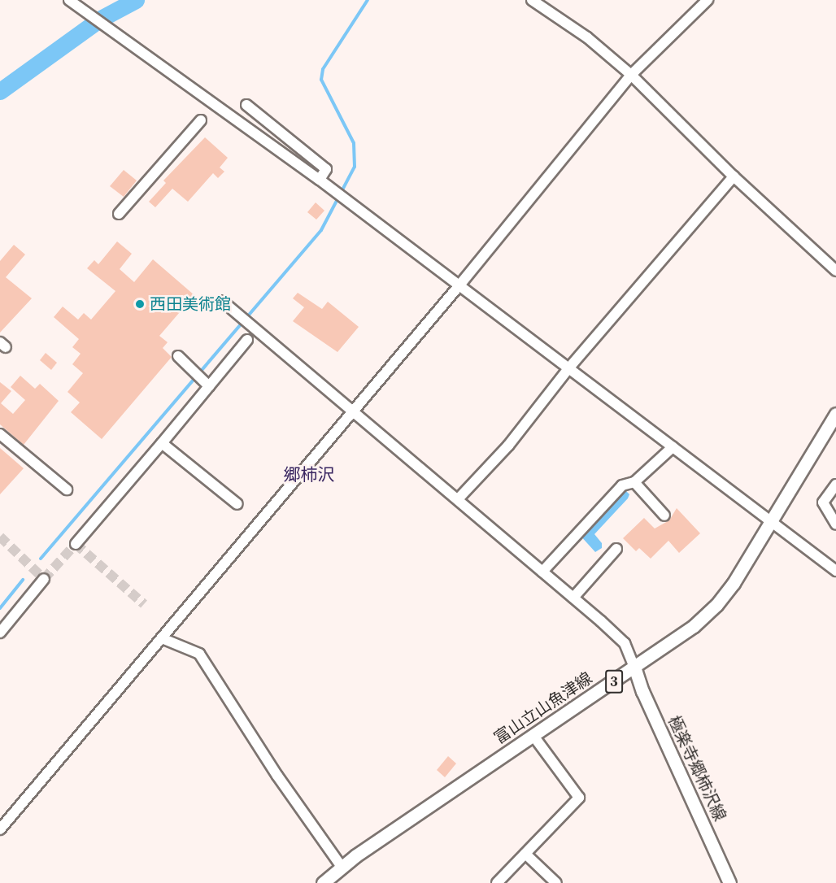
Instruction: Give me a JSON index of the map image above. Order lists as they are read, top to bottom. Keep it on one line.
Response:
{"streets":{"main road":["3","富山立山魚津線","極楽寺郷柿沢線"]},"crossings":[["富山立山魚津線","極楽寺郷柿沢線"]],"districts":["郷柿沢"],"places":["西田美術館"]}
